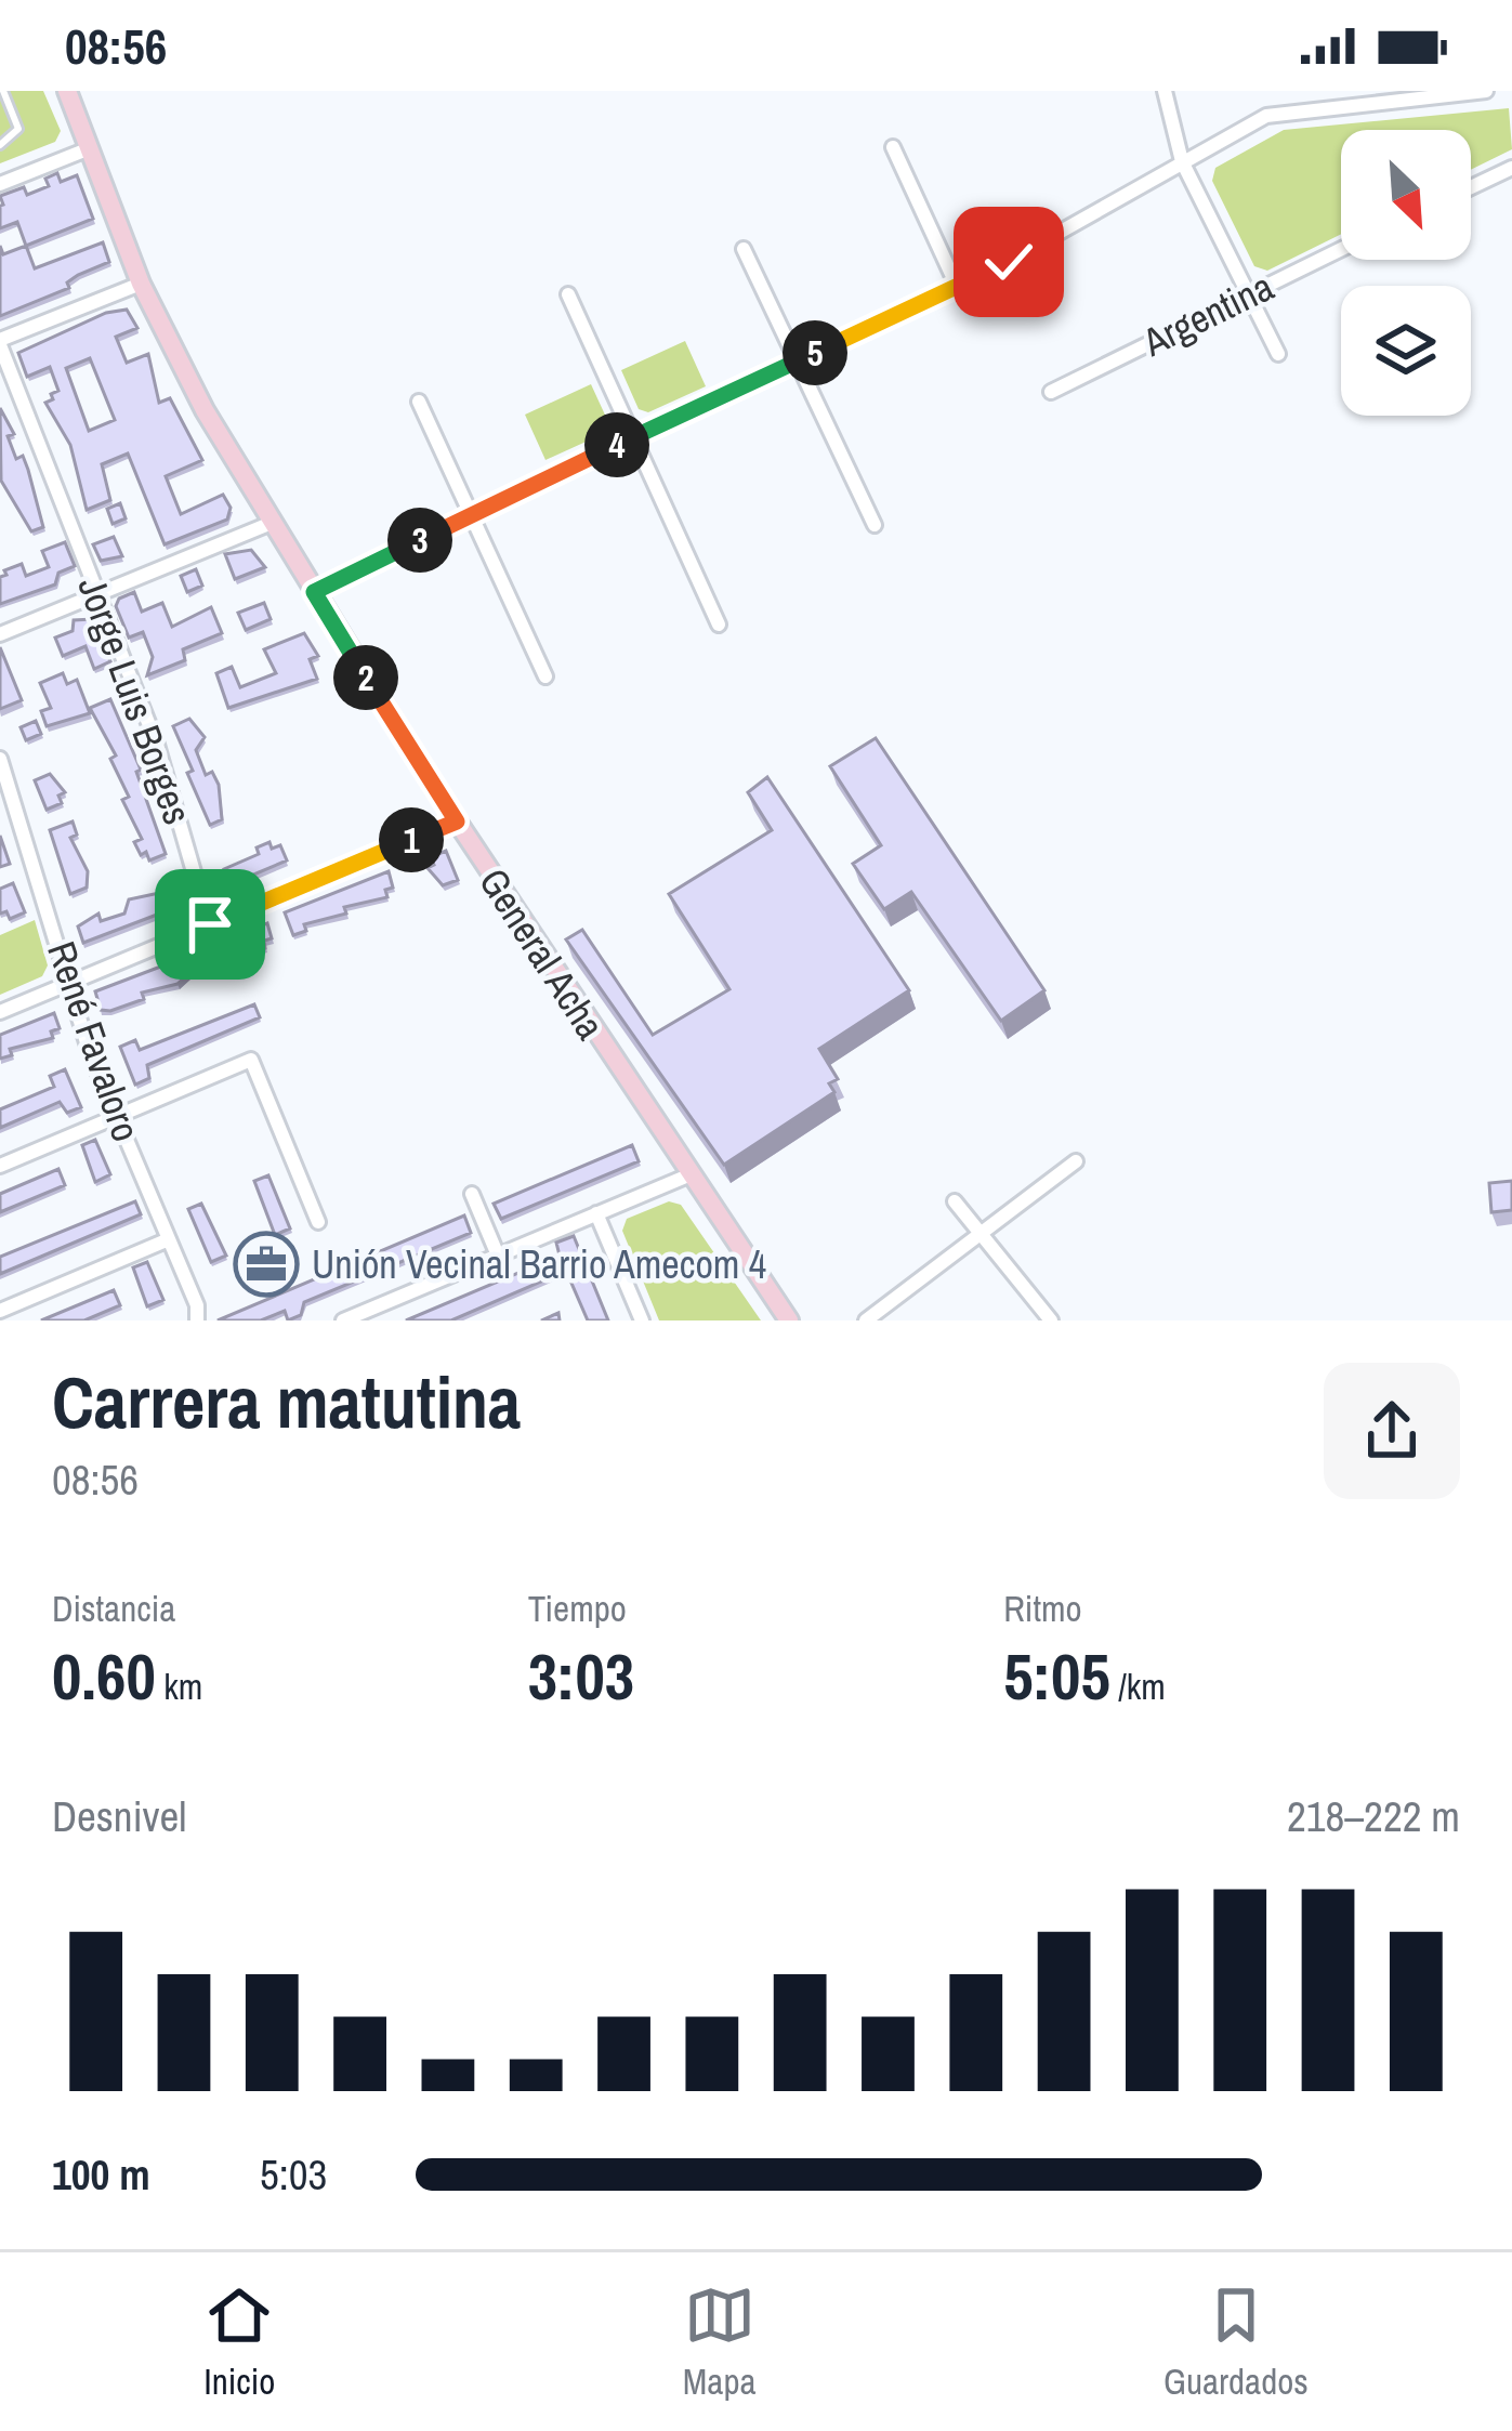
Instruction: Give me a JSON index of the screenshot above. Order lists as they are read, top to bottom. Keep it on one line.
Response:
{"streets":{"main road":["General Acha"],"street":["Argentina","Jorge Luis Borges","René Favaloro"]},"places":{"office":["Unión Vecinal Barrio Amecom 4"]},"north":"bottom right","page":{"status":"08:56","pins":["5","4","3","2","1"],"heading":["Carrera matutina","08:56"],"stats":[["Distancia","0.60 km"],["Tiempo","3:03"],["Ritmo","5:05 /km"]],"chart":["Desnivel","218–222 m"],"list":[{"name":"100 m","note":"5:03"}],"tabs":["Inicio","Mapa","Guardados"]}}
